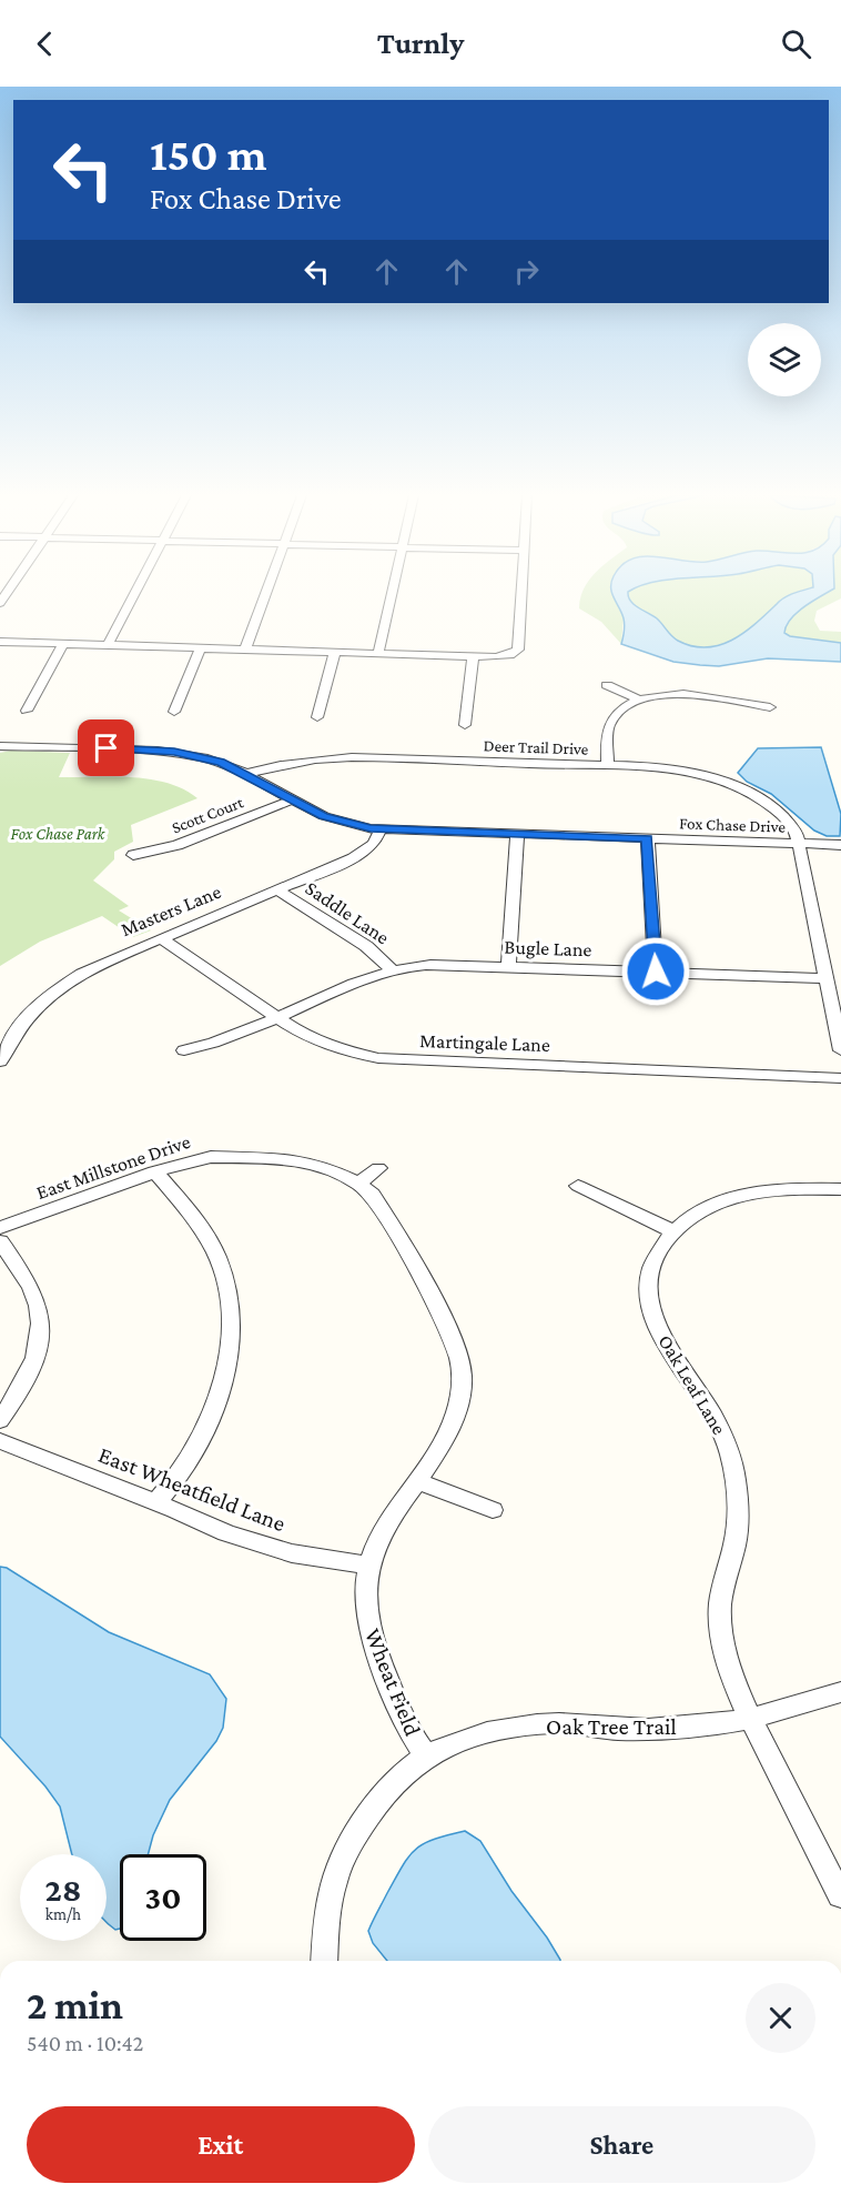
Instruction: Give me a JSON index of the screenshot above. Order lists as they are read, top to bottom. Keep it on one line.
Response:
{"streets":{"street":["Deer Trail Drive","Scott Court","Fox Chase Drive","Masters Lane","Saddle Lane","Bugle Lane","Martingale Lane","East Millstone Drive","Oak Leaf Lane","East Wheatfield Lane","Wheat Field","Oak Tree Trail"]},"crossings":[["Deer Trail Drive","Fox Chase Drive"],["Scott Court","Fox Chase Drive"],["Fox Chase Drive","Masters Lane"],["Masters Lane","Saddle Lane"],["Masters Lane","Martingale Lane"],["Saddle Lane","Bugle Lane"],["Bugle Lane","Martingale Lane"],["East Millstone Drive","Wheat Field"],["Oak Leaf Lane","Oak Tree Trail"],["East Wheatfield Lane","Wheat Field"],["Wheat Field","Oak Tree Trail"]],"parks":["Fox Chase Park"],"page":{"header":"Turnly","turn":["150 m","Fox Chase Drive"],"speed":"28 km/h","limit":"30","heading":["2 min","540 m · 10:42"],"buttons":["Exit","Share"]}}
